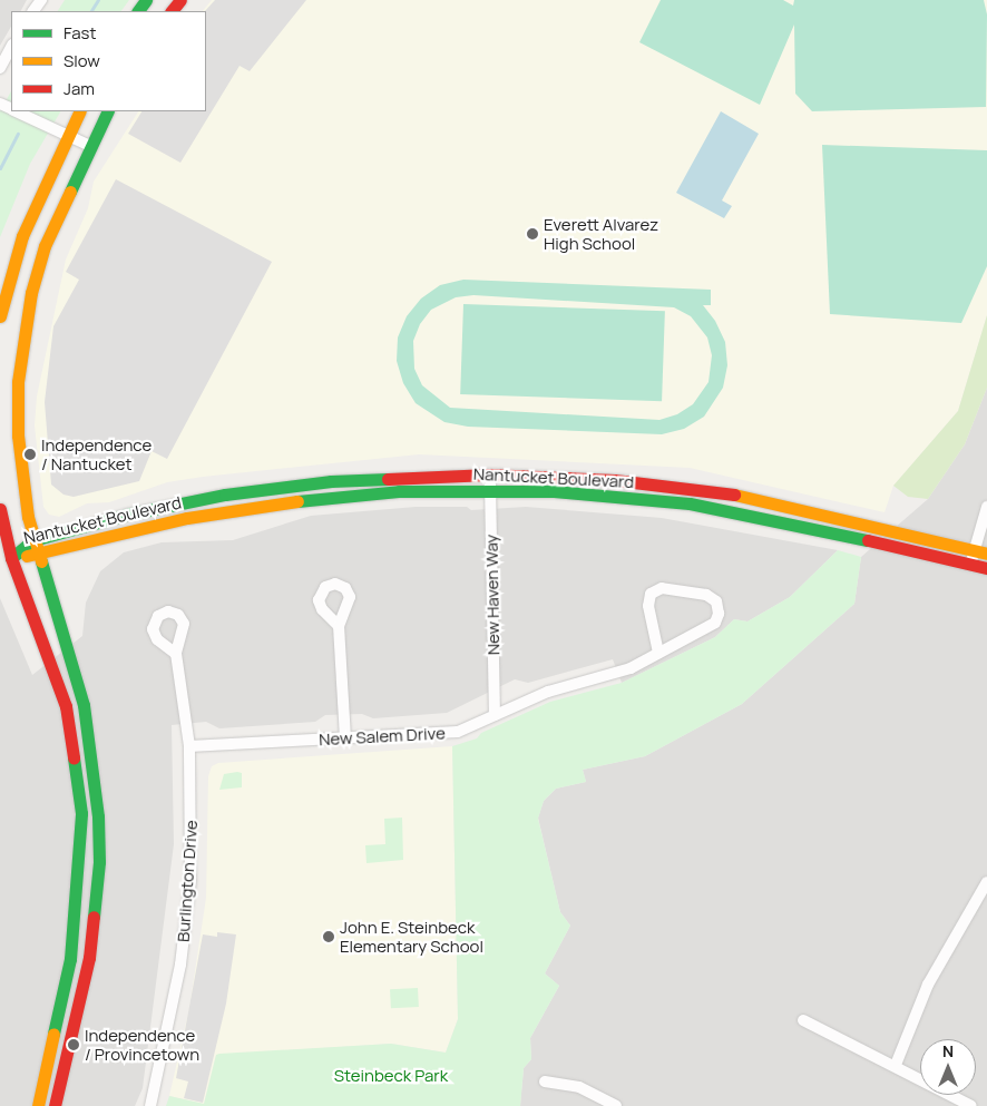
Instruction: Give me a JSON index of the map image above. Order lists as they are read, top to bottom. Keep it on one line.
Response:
{"streets":{"street":["Nantucket Boulevard","New Haven Way","New Salem Drive","Burlington Drive"]},"crossings":[["Nantucket Boulevard","New Haven Way"],["New Haven Way","New Salem Drive"],["New Salem Drive","Burlington Drive"]],"parks":["Steinbeck Park"],"places":["Everett Alvarez High School","Independence / Nantucket","John E. Steinbeck Elementary School","Independence / Provincetown"],"legend":["Fast","Slow","Jam"],"north":"top"}
